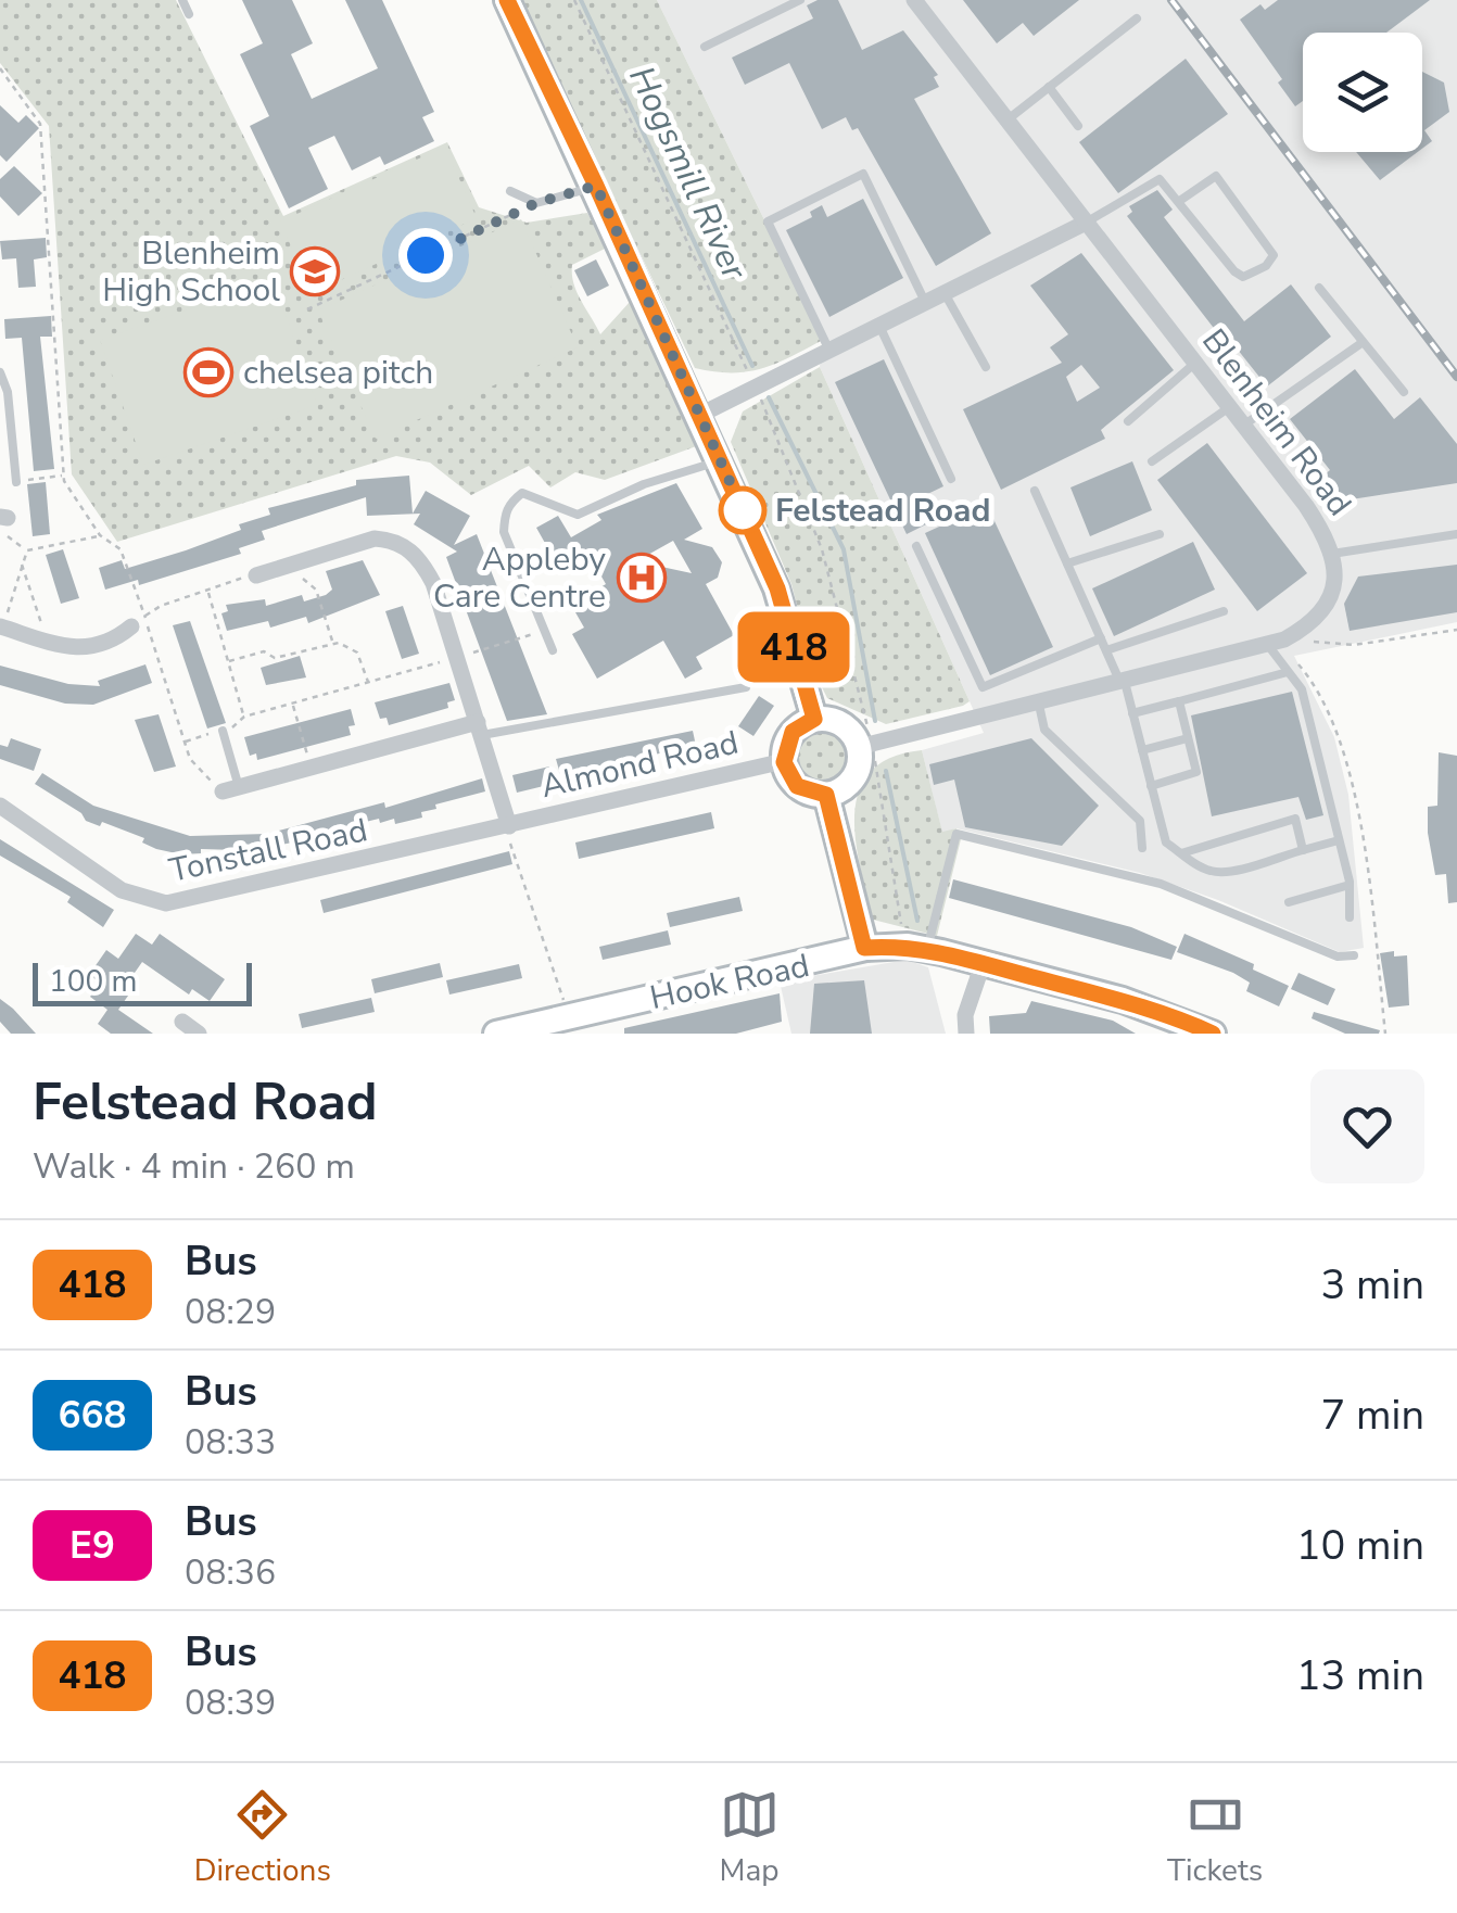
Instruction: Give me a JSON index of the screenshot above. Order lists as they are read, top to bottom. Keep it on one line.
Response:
{"streets":{"street":["Blenheim Road","Almond Road","Tonstall Road","Hook Road"]},"crossings":[["Blenheim Road","Almond Road"],["Almond Road","Tonstall Road"]],"water":["Hogsmill River"],"places":{"school or university":["Blenheim High School"],"sports":["chelsea pitch"],"other":["Felstead Road"],"hospital":["Appleby Care Centre"]},"lines":["bus line 418"],"scale_bar":"100 m","page":{"on_map":"418","scale":"100 m","heading":["Felstead Road","Walk · 4 min · 260 m"],"list":[{"mark":"418","name":"Bus","note":"08:29","value":"3 min"},{"mark":"668","name":"Bus","note":"08:33","value":"7 min"},{"mark":"E9","name":"Bus","note":"08:36","value":"10 min"},{"mark":"418","name":"Bus","note":"08:39","value":"13 min"}],"tabs":["Directions","Map","Tickets"]}}
